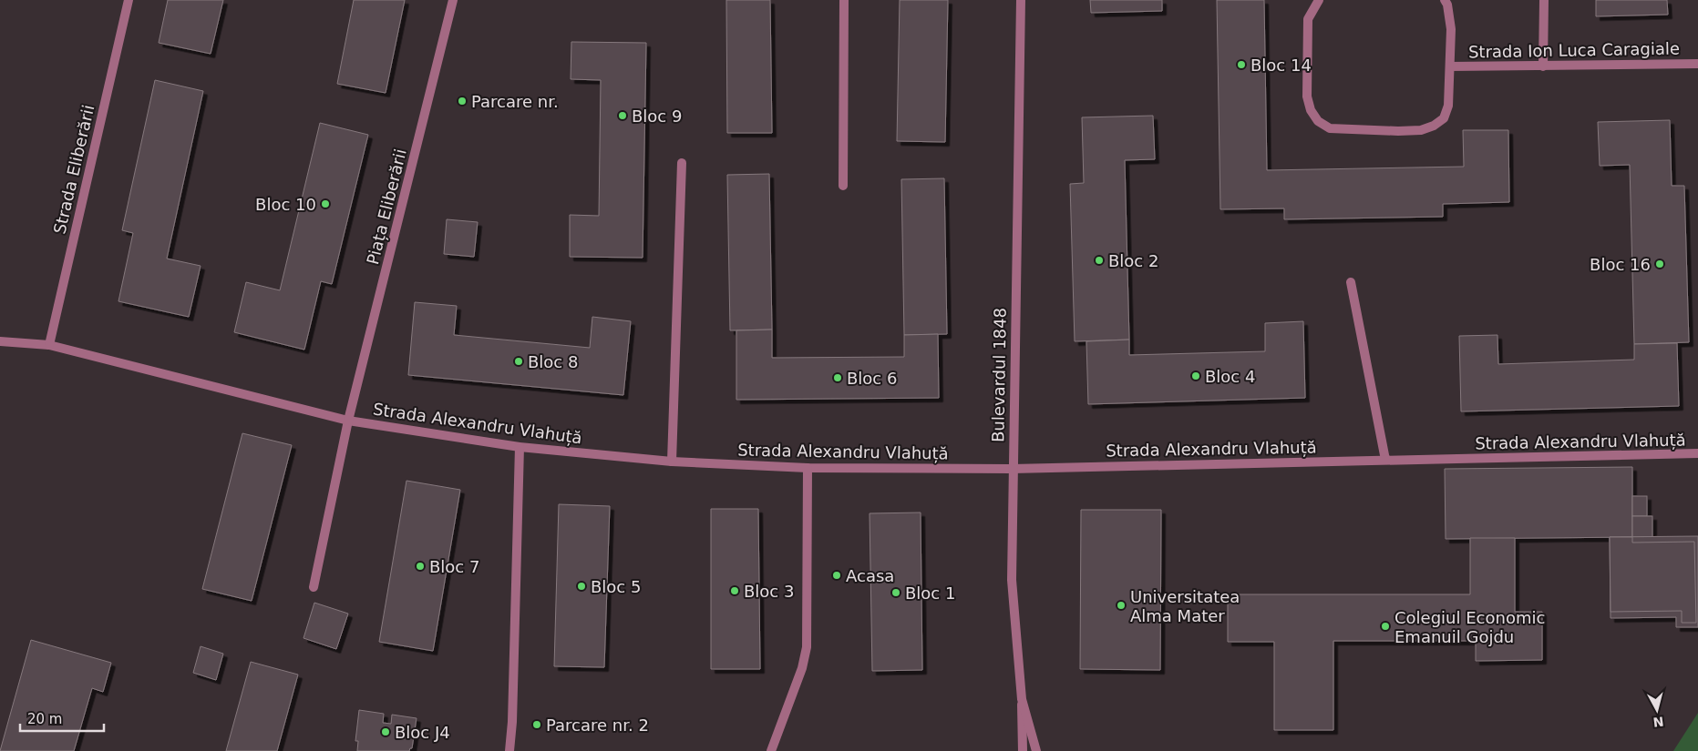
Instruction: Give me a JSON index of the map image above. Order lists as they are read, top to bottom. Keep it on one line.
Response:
{"streets":{"street":["Strada Ion Luca Caragiale","Strada Eliberării","Piața Eliberării","Bulevardul 1848","Strada Alexandru Vlahuță"]},"crossings":[["Strada Eliberării","Strada Alexandru Vlahuță"],["Piața Eliberării","Strada Alexandru Vlahuță"],["Bulevardul 1848","Strada Alexandru Vlahuță"]],"places":["Bloc 14","Parcare nr.","Bloc 9","Bloc 10","Bloc 2","Bloc 16","Bloc 8","Bloc 4","Bloc 6","Bloc 7","Acasa","Bloc 5","Bloc 3","Bloc 1","Universitatea Alma Mater","Colegiul Economic Emanuil Gojdu","Parcare nr. 2","Bloc J4"],"scale_bar":"20 m","north":"bottom"}
